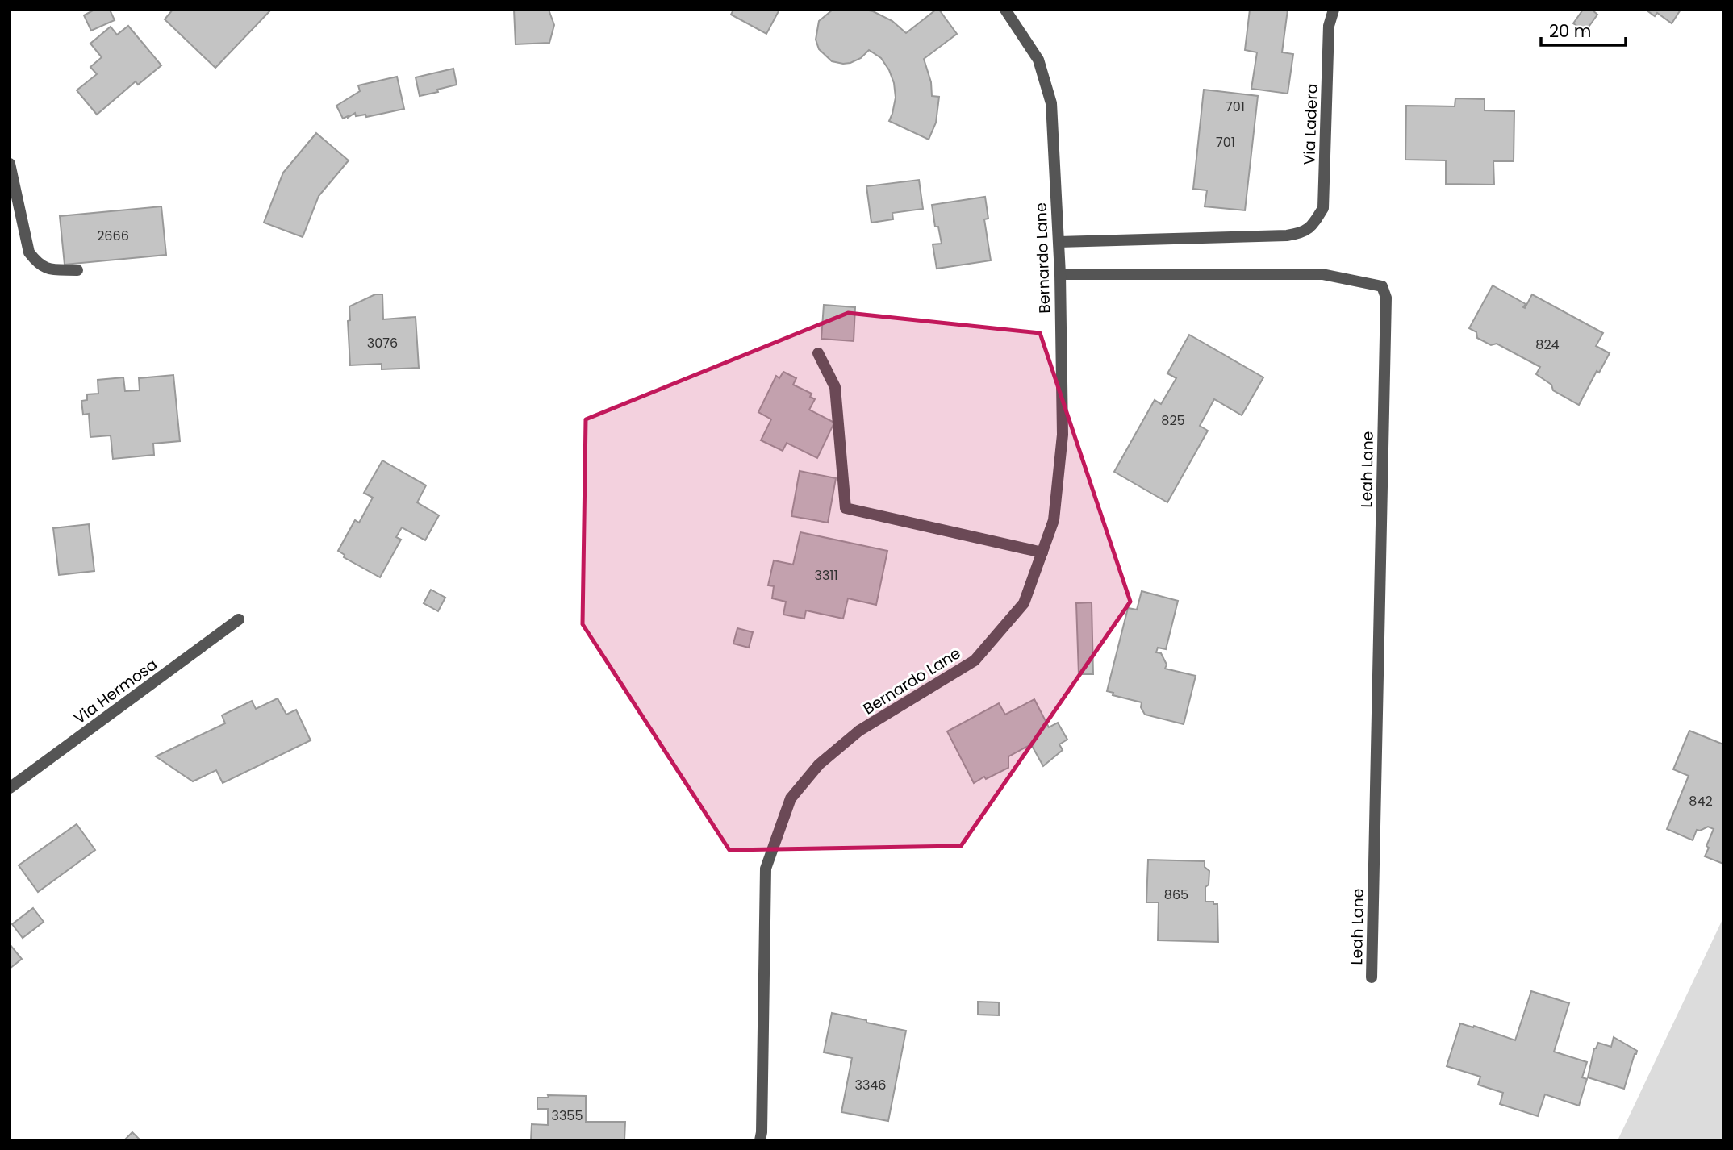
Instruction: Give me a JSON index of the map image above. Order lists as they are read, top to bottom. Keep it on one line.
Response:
{"streets":{"street":["Via Ladera","Bernardo Lane","Leah Lane","Via Hermosa"]},"crossings":[["Via Ladera","Bernardo Lane"],["Bernardo Lane","Leah Lane"]],"house_numbers":["701","701","2666","3076","824","825","3311","842","865","3346","3355"],"scale_bar":"20 m"}
